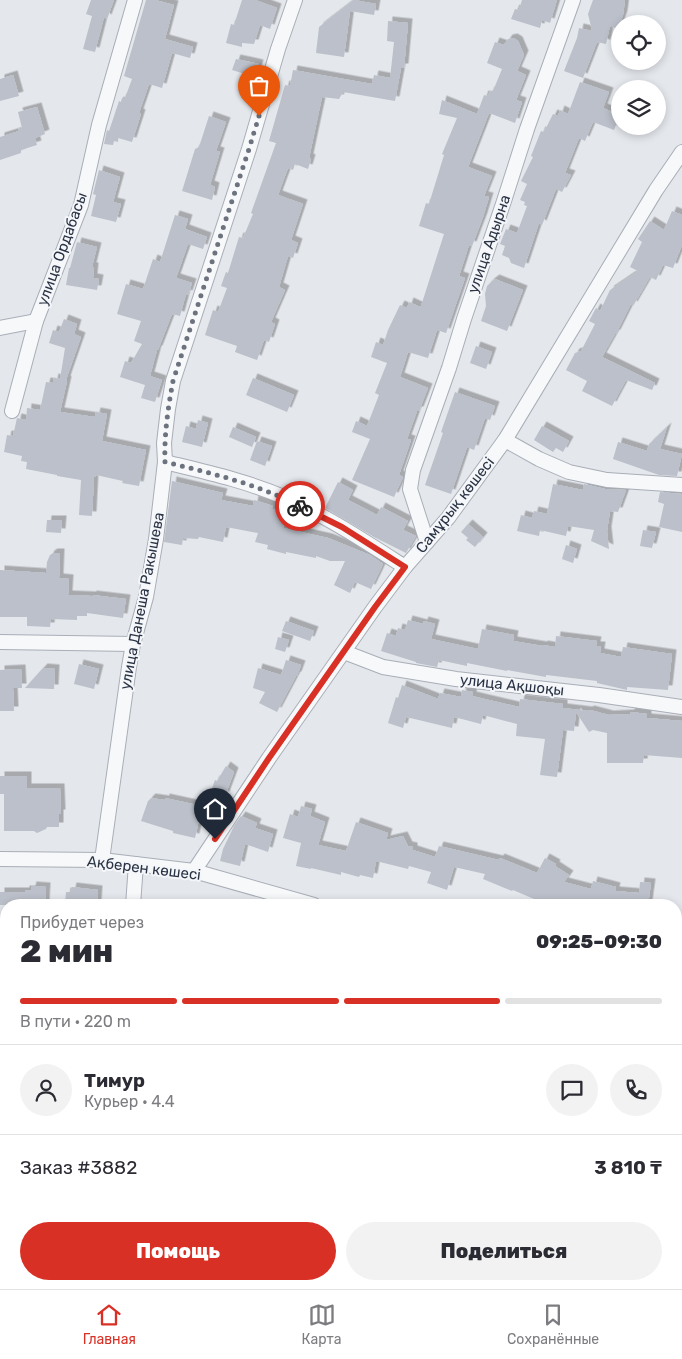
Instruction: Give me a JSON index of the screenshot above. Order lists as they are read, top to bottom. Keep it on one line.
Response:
{"streets":{"street":["улица Адырна","улица Ордабасы","Самұрық көшесі","улица Данеша Ракышева","улица Ақшоқы","Ақберен көшесі"]},"crossings":[["улица Адырна","Самұрық көшесі"],["Самұрық көшесі","улица Ақшоқы"],["Самұрық көшесі","Ақберен көшесі"],["улица Данеша Ракышева","Ақберен көшесі"]],"page":{"heading":["2 мин","Прибудет через","09:25–09:30"],"panel":["Тимур","Курьер · 4.4","Заказ #3882","3 810 ₸"],"bar":"В пути · 220 m","buttons":["Помощь","Поделиться"],"tabs":["Главная","Карта","Сохранённые"]}}
